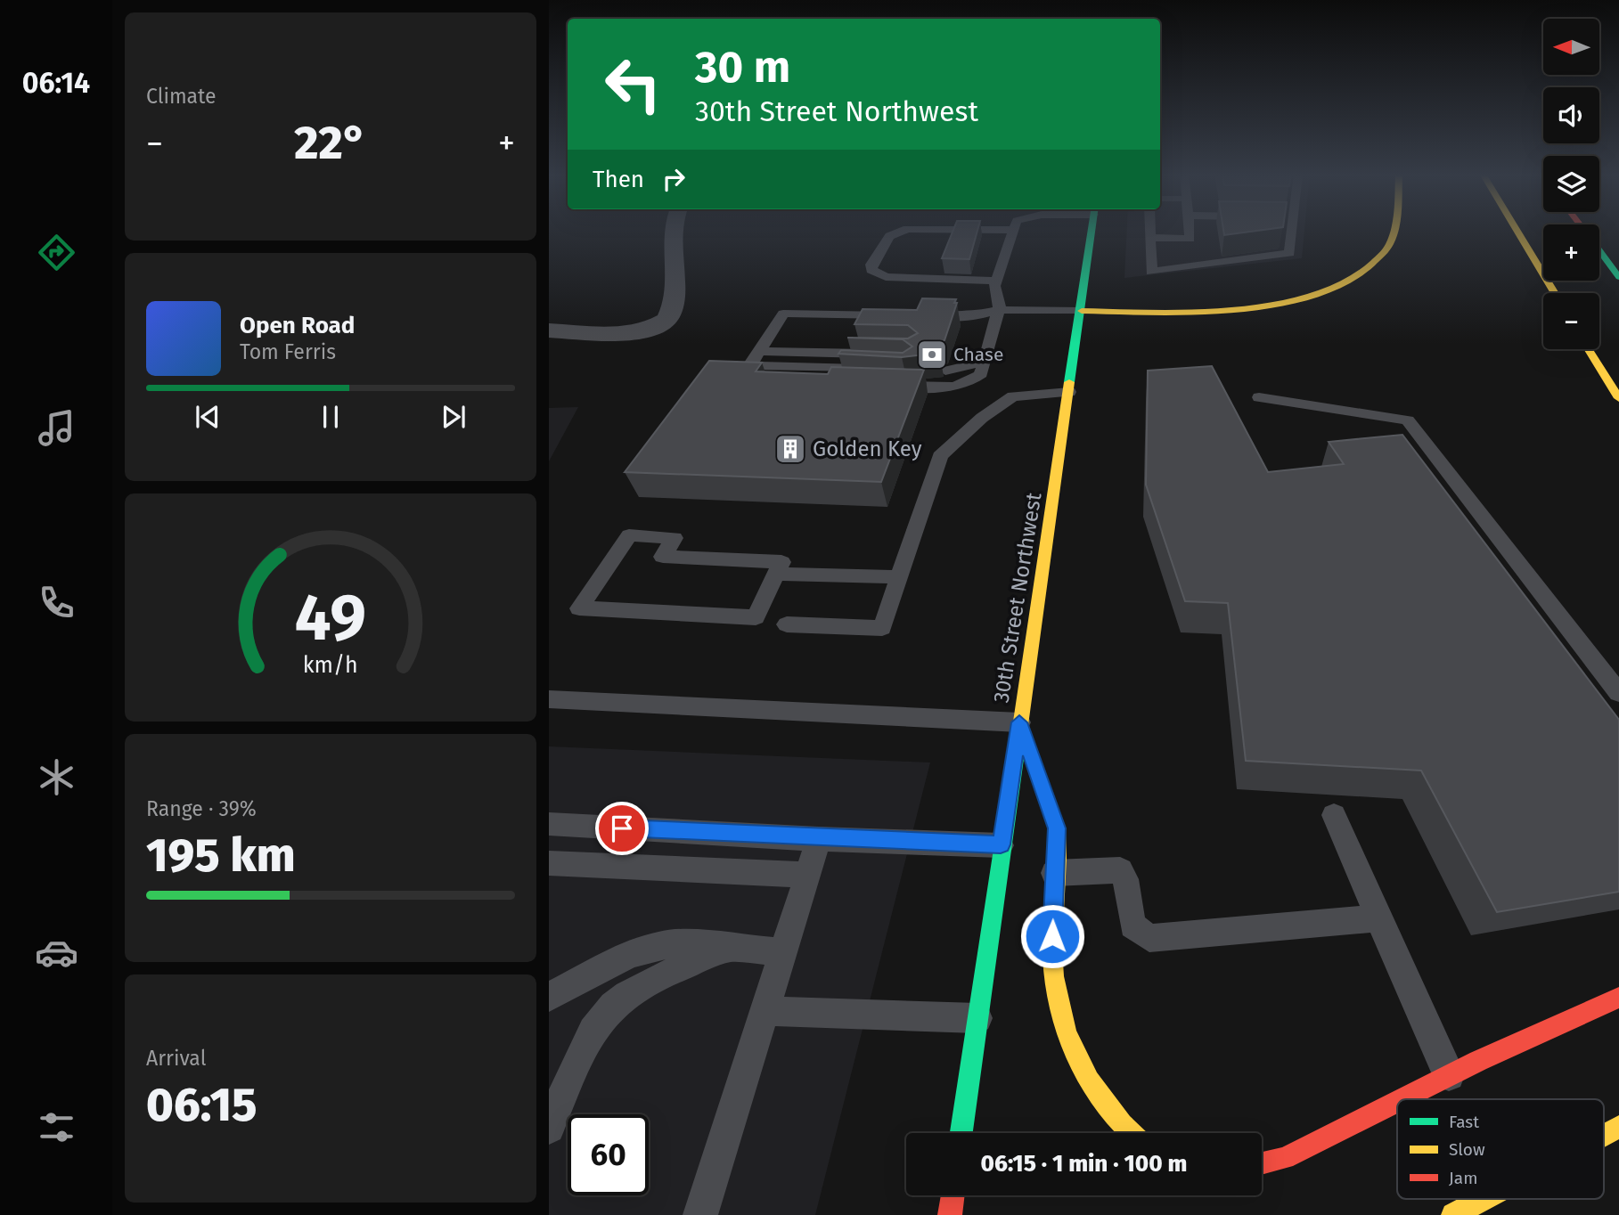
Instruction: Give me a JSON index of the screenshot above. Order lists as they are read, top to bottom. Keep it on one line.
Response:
{"streets":{"main road":["30th Street Northwest"]},"places":{"bank":["Chase"],"building":["Golden Key"]},"legend":["Fast","Slow","Jam"],"north":"left","page":{"tabs":"06:14","tile":["Climate",["Range · 39%","195 km"],["Arrival","06:15"]],"map_buttons":["+","−"],"turn":["30 m","30th Street Northwest"],"heat":["−","22°","+"],"then":"Then","song":["Open Road","Tom Ferris"],"limit":"60","trip":"06:15 · 1 min · 100 m","gauge":["49","km/h"]}}
